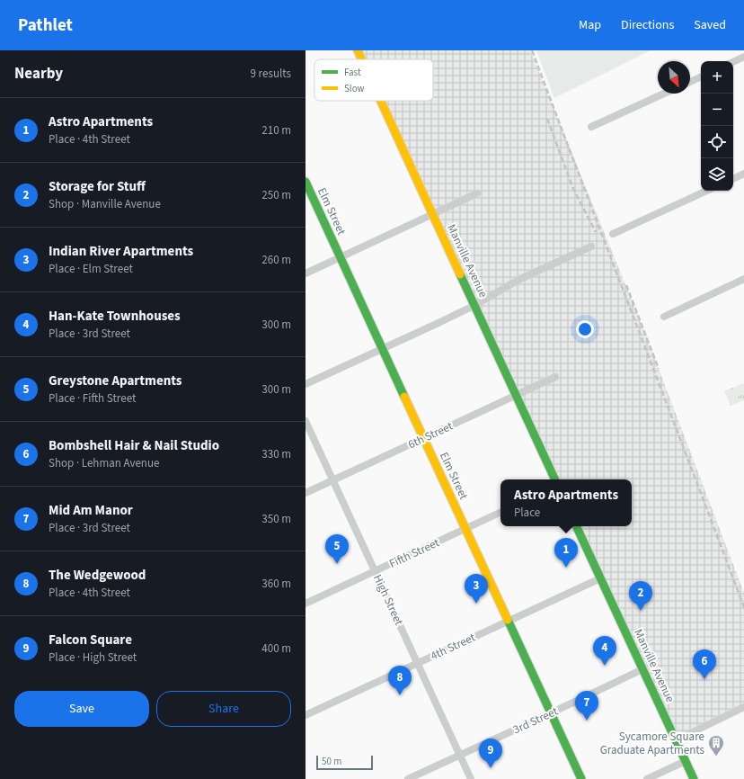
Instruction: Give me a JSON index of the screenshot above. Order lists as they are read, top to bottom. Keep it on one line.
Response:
{"streets":{"street":["Elm Street","Manville Avenue","6th Street","Fifth Street","High Street","4th Street","3rd Street"]},"crossings":[["Elm Street","6th Street"],["Elm Street","Fifth Street"],["Elm Street","4th Street"],["Elm Street","3rd Street"],["Manville Avenue","6th Street"],["Manville Avenue","4th Street"],["Manville Avenue","3rd Street"],["6th Street","High Street"],["Fifth Street","High Street"],["High Street","4th Street"],["High Street","3rd Street"]],"places":{"building":["Sycamore Square Graduate Apartments"]},"legend":["Fast","Slow"],"scale_bar":"50 m","north":"bottom right","page":{"header":"Pathlet","nav":["Map","Directions","Saved"],"heading":["Nearby","9 results"],"map_buttons":["+","−"],"list":[{"mark":"1","name":"Astro Apartments","note":"Place · 4th Street","value":"210 m"},{"mark":"2","name":"Storage for Stuff","note":"Shop · Manville Avenue","value":"250 m"},{"mark":"3","name":"Indian River Apartments","note":"Place · Elm Street","value":"260 m"},{"mark":"4","name":"Han-Kate Townhouses","note":"Place · 3rd Street","value":"300 m"},{"mark":"5","name":"Greystone Apartments","note":"Place · Fifth Street","value":"300 m"},{"mark":"6","name":"Bombshell Hair & Nail Studio","note":"Shop · Lehman Avenue","value":"330 m"},{"mark":"7","name":"Mid Am Manor","note":"Place · 3rd Street","value":"350 m"},{"mark":"8","name":"The Wedgewood","note":"Place · 4th Street","value":"360 m"},{"mark":"9","name":"Falcon Square","note":"Place · High Street","value":"400 m"}],"popup":["Astro Apartments","Place"],"pins":["5","1","3","2","4","6","8","7","9"],"buttons":["Save","Share"],"scale":"50 m"}}
